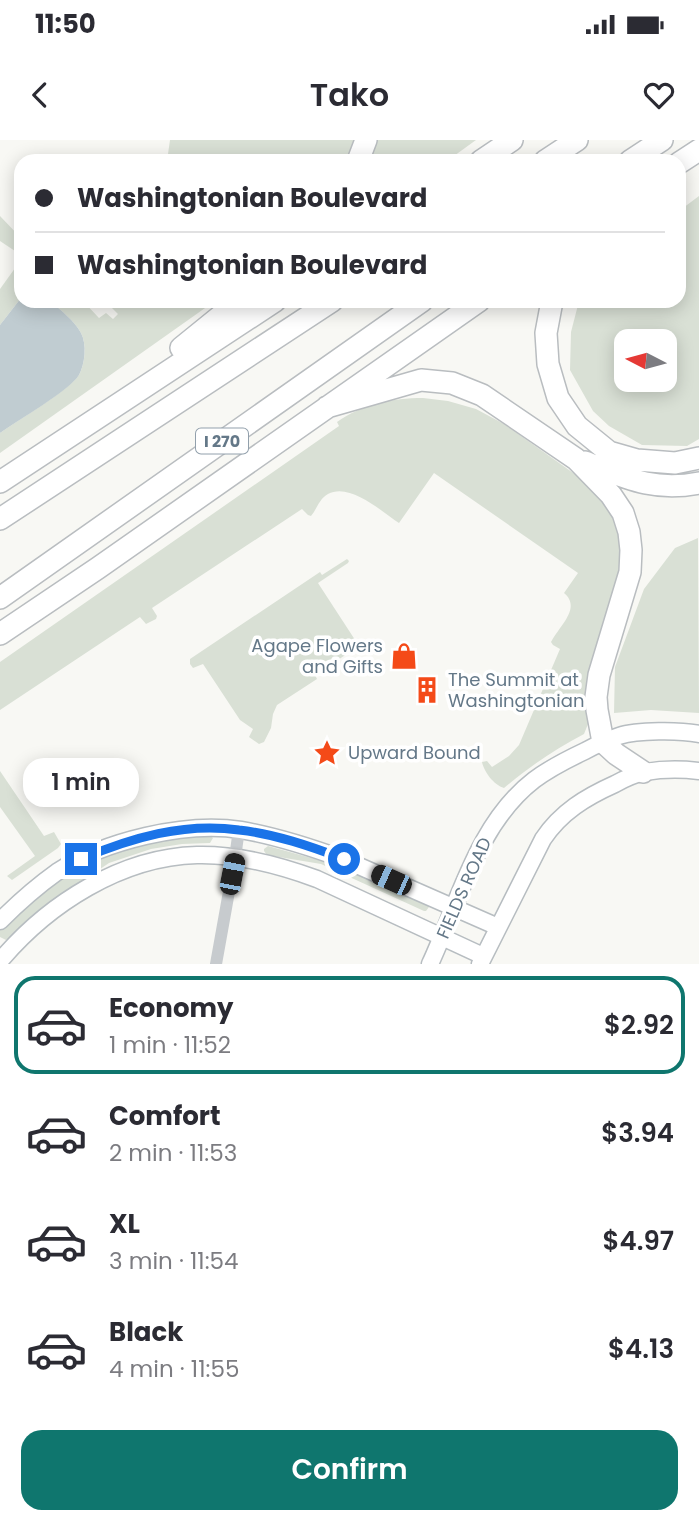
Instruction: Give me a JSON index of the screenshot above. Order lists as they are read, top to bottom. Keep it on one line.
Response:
{"streets":{"highway":["I 270"],"street":["FIELDS ROAD"]},"places":{"shop":["Agape Flowers and Gifts"],"building":["The Summit at Washingtonian"],"place":["Upward Bound"]},"north":"left","page":{"status":"11:50","header":"Tako","banner":["Washingtonian Boulevard","Washingtonian Boulevard"],"bubble":"1 min","list":[{"name":"Economy","note":"1 min · 11:52","value":"$2.92"},{"name":"Comfort","note":"2 min · 11:53","value":"$3.94"},{"name":"XL","note":"3 min · 11:54","value":"$4.97"},{"name":"Black","note":"4 min · 11:55","value":"$4.13"}],"buttons":"Confirm"}}
